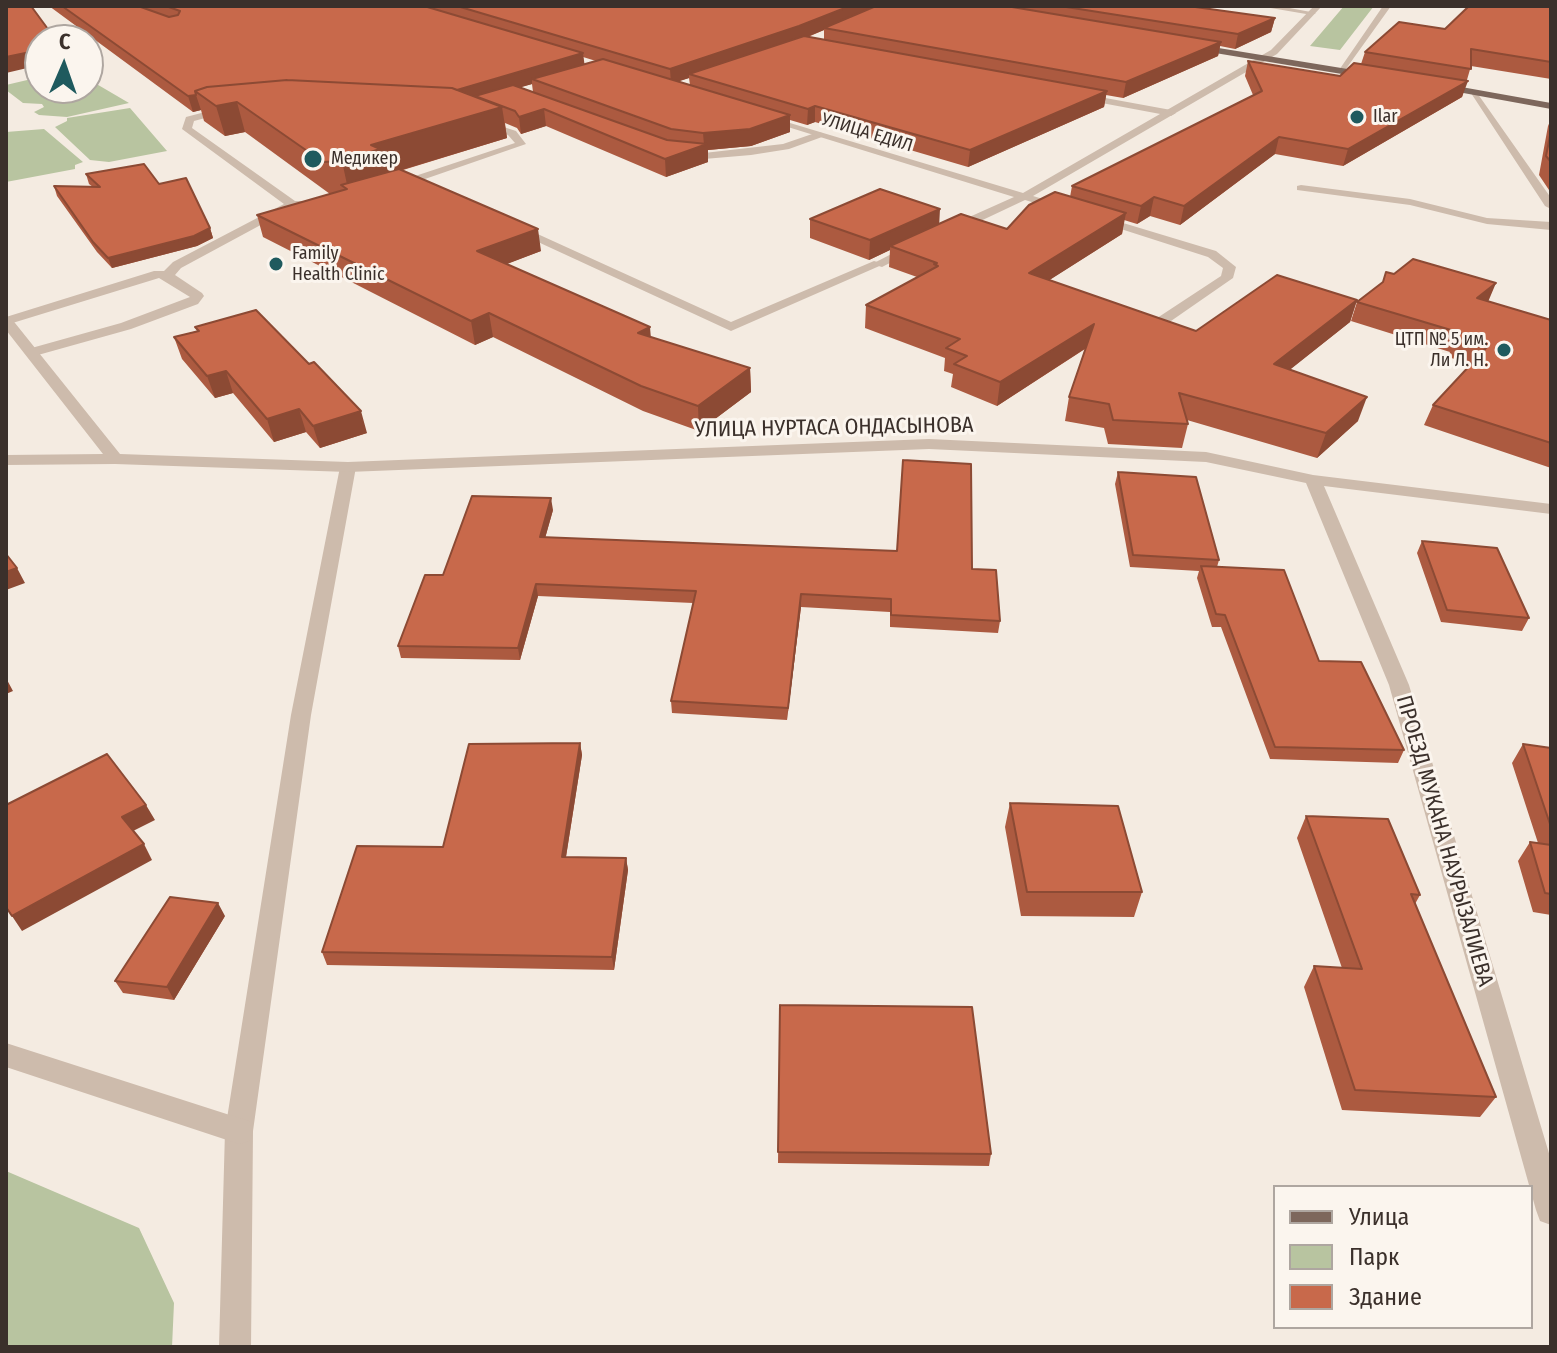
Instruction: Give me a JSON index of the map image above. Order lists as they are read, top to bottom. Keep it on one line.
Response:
{"streets":{"street":["УЛИЦА ЕДИЛ","УЛИЦА НУРТАСА ОНДАСЫНОВА","ПРОЕЗД МУКАНА НАУРЫЗАЛИЕВА"]},"crossings":[["УЛИЦА НУРТАСА ОНДАСЫНОВА","ПРОЕЗД МУКАНА НАУРЫЗАЛИЕВА"]],"places":["Ilar","Медикер","Family Health Clinic","ЦТП № 5 им. Ли Л. Н."],"legend":["Улица","Парк","Здание"],"north":"top"}
